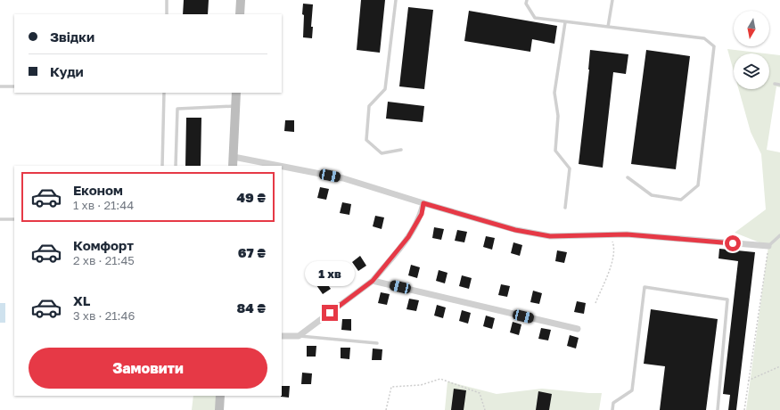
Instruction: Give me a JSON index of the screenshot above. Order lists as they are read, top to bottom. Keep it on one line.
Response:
{"north":"bottom","page":{"banner":["Звідки","Куди"],"list":[{"name":"Економ","note":"1 хв · 21:44","value":"49 ₴"},{"name":"Комфорт","note":"2 хв · 21:45","value":"67 ₴"},{"name":"XL","note":"3 хв · 21:46","value":"84 ₴"}],"bubble":"1 хв","buttons":"Замовити"}}
